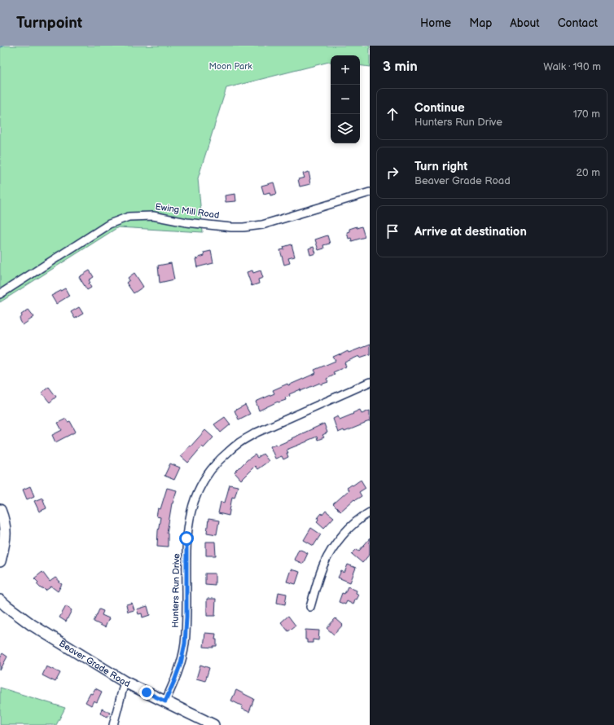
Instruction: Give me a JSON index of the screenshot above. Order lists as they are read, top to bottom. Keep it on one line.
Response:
{"streets":{"main road":["Beaver Grade Road"],"street":["Ewing Mill Road","Hunters Run Drive"]},"crossings":[["Hunters Run Drive","Beaver Grade Road"]],"parks":["Moon Park"],"page":{"header":"Turnpoint","nav":["Home","Map","About","Contact"],"heading":["3 min","Walk · 190 m"],"map_buttons":["+","−"],"list":[["Continue","Hunters Run Drive","170 m"],["Turn right","Beaver Grade Road","20 m"],"Arrive at destination"]}}
